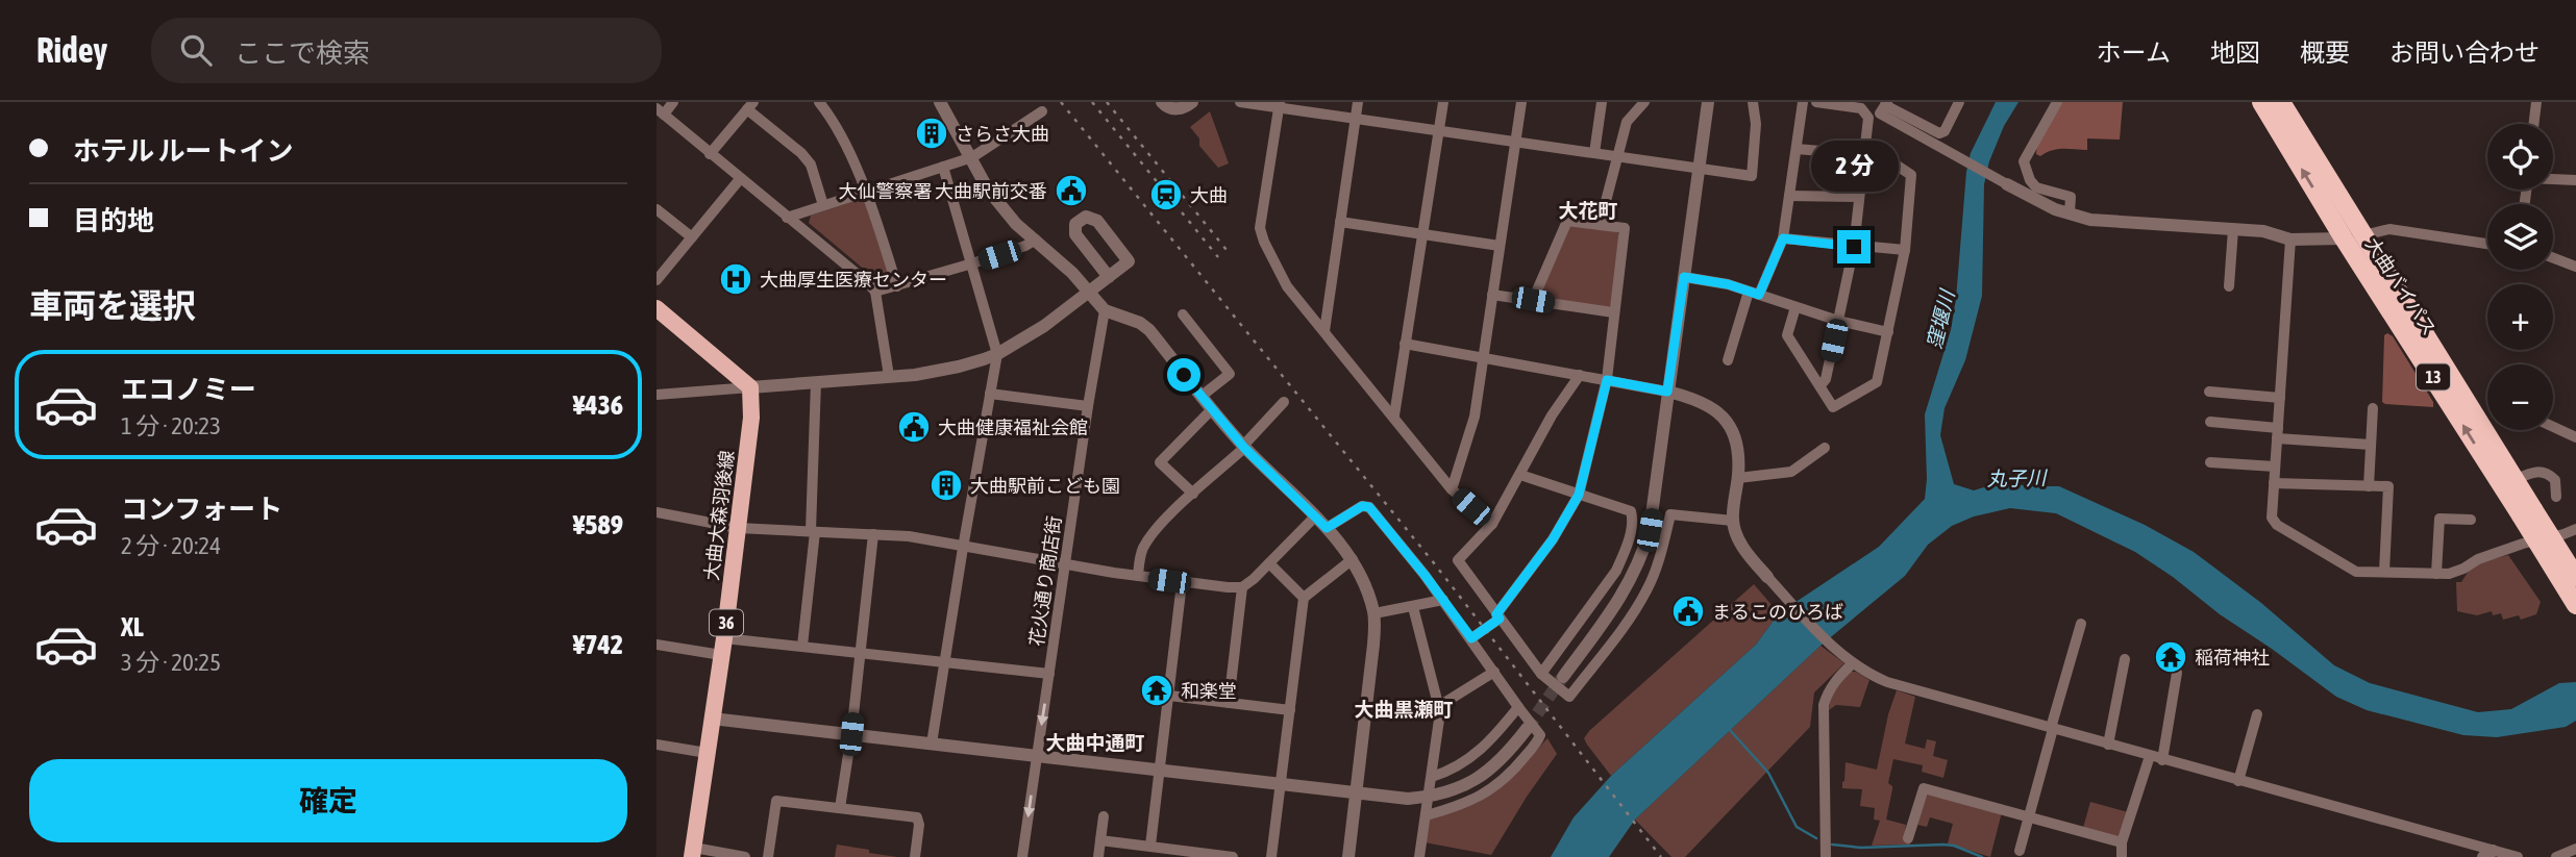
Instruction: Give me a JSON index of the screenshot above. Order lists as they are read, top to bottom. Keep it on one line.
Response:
{"streets":{"highway":["大曲バイパス","13"],"main road":["大曲大森羽後線","36"],"street":["花火通り商店街"]},"districts":["大花町","大曲黒瀬町","大曲中通町"],"water":["窪堰川","丸子川"],"places":{"building":["さらさ大曲","大曲駅前こども園"],"public building":["大仙警察署 大曲駅前交番","大曲健康福祉会館","まるこのひろば"],"station":["大曲"],"hospital":["大曲厚生医療センター"],"temple":["稲荷神社","和楽堂"]},"page":{"header":"Ridey","search":"ここで検索","nav":["ホーム","地図","概要","お問い合わせ"],"banner":["ホテル ルートイン","目的地"],"map_buttons":["+","−"],"bubble":"2 分","heading":"車両を選択","list":[{"name":"エコノミー","note":"1 分 · 20:23","value":"¥436"},{"name":"コンフォート","note":"2 分 · 20:24","value":"¥589"},{"name":"XL","note":"3 分 · 20:25","value":"¥742"}],"buttons":"確定"}}
